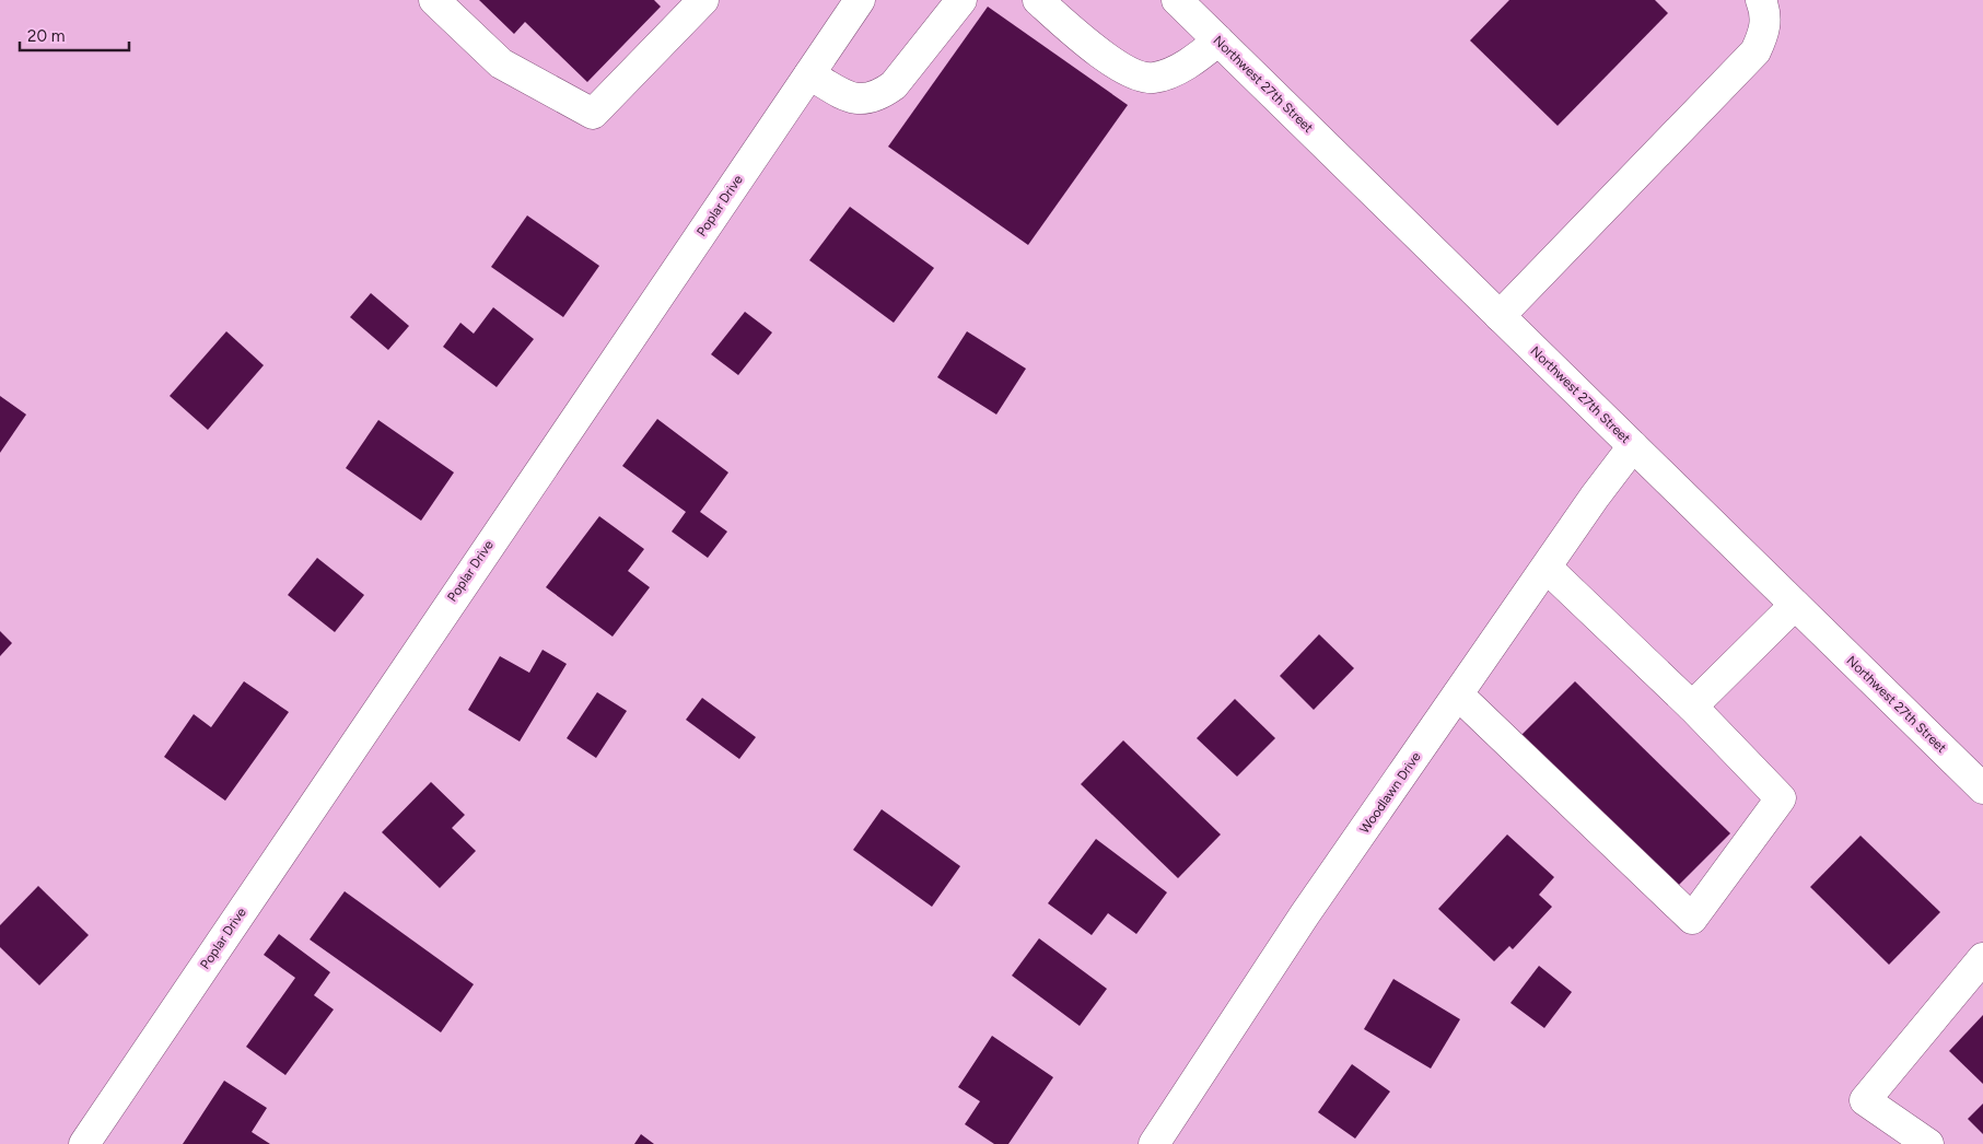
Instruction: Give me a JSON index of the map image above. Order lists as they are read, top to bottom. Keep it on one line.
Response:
{"streets":{"street":["Northwest 27th Street","Poplar Drive","Woodlawn Drive"]},"crossings":[["Northwest 27th Street","Woodlawn Drive"]],"scale_bar":"20 m"}
